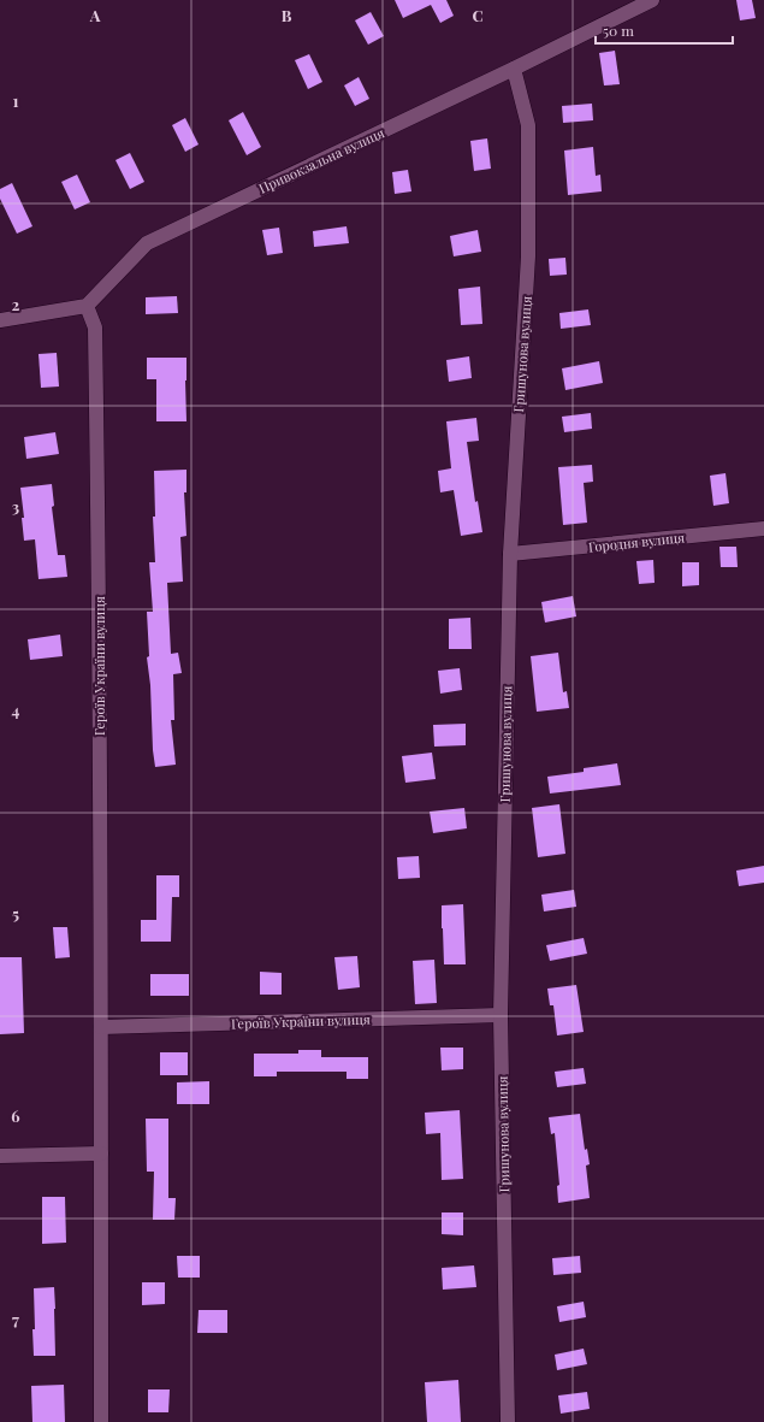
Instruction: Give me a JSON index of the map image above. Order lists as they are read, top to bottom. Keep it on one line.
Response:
{"streets":{"street":["Привокзальна вулиця","Гришунова вулиця","Городня вулиця","Героїв України вулиця"]},"crossings":[["Привокзальна вулиця","Гришунова вулиця"],["Привокзальна вулиця","Героїв України вулиця"],["Гришунова вулиця","Городня вулиця"],["Гришунова вулиця","Героїв України вулиця"]],"scale_bar":"50 m","grid":{"columns":["A","B","C"],"rows":["1","2","3","4","5","6","7"]}}
